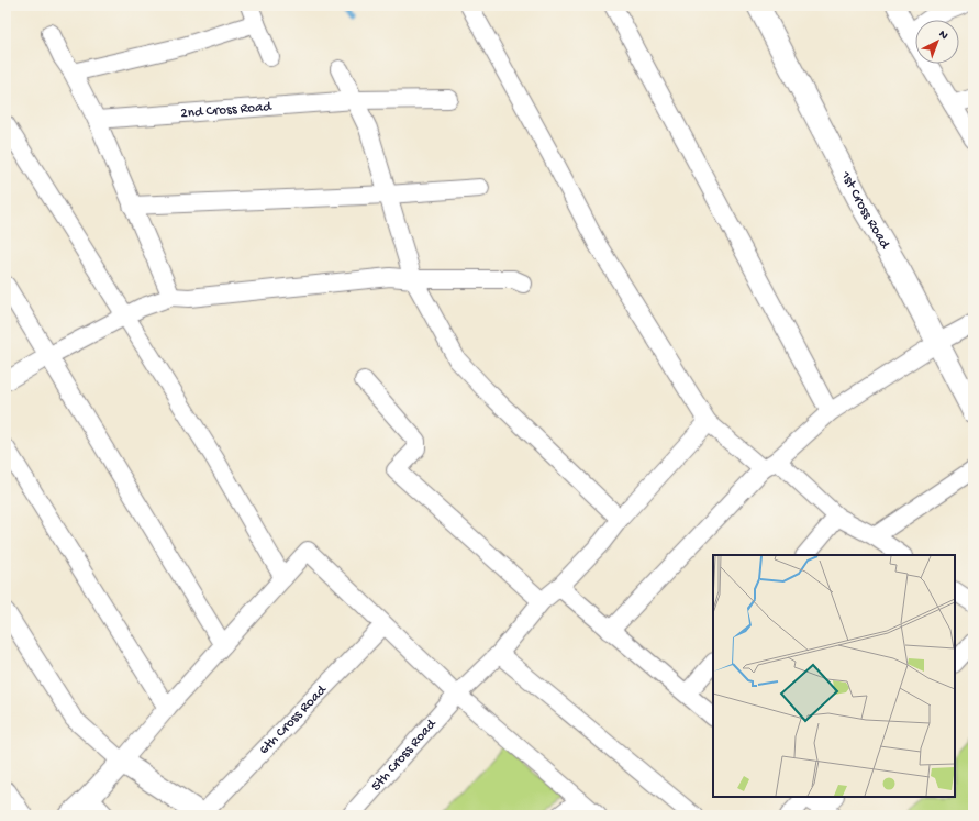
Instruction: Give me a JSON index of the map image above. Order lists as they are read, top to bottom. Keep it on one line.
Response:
{"streets":{"street":["2nd Cross Road","1st Cross Road","6th Cross Road","5th Cross Road"]},"north":"top right"}
